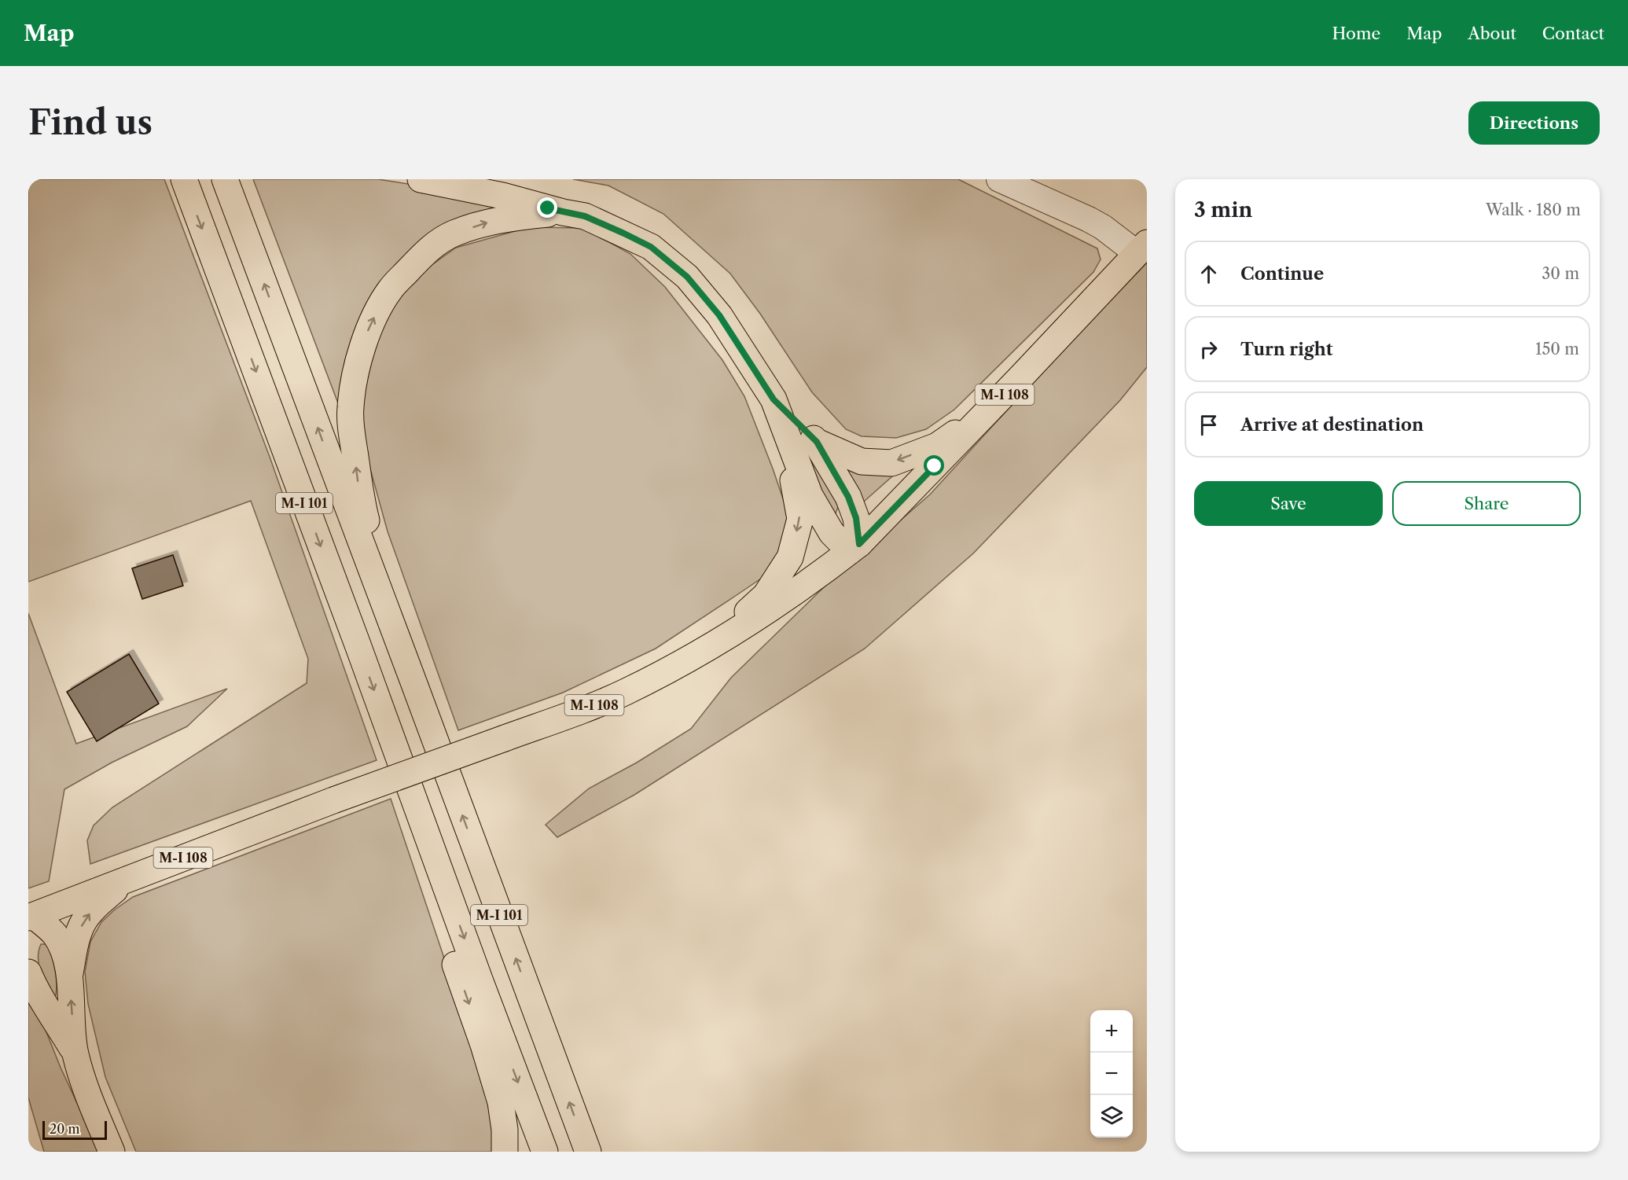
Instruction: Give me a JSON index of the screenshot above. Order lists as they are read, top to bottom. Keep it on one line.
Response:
{"streets":{"main road":["M-I 108","M-I 101"]},"scale_bar":"20 m","page":{"header":"Map","nav":["Home","Map","About","Contact"],"buttons":["Directions",["Save","Share"]],"title":"Find us","heading":["3 min","Walk · 180 m"],"list":[["Continue","30 m"],["Turn right","150 m"],"Arrive at destination"],"map_buttons":["+","−"],"scale":"20 m"}}
